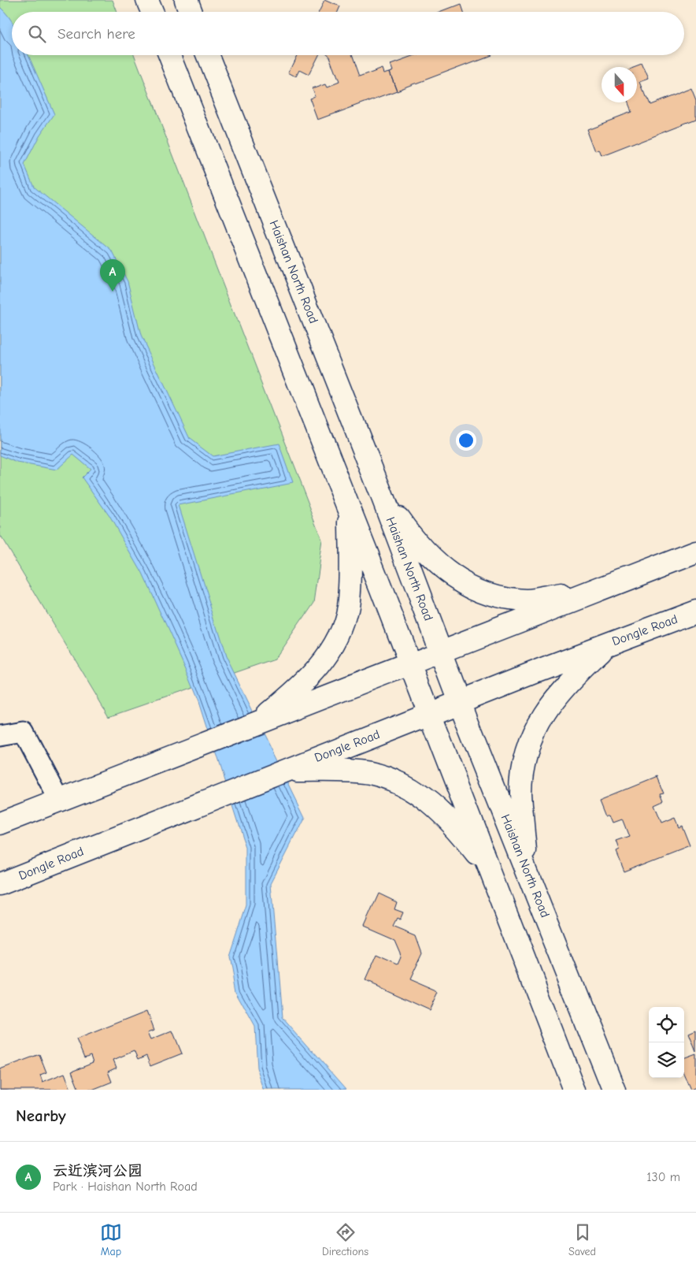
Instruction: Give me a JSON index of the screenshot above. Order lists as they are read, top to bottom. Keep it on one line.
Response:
{"streets":{"street":["Haishan North Road","Dongle Road"]},"crossings":[["Haishan North Road","Dongle Road"]],"north":"bottom","page":{"search":"Search here","pins":"A","heading":"Nearby","list":[{"mark":"A","name":"云近滨河公园","note":"Park · Haishan North Road","value":"130 m"}],"nav":["Map","Directions","Saved"]}}
